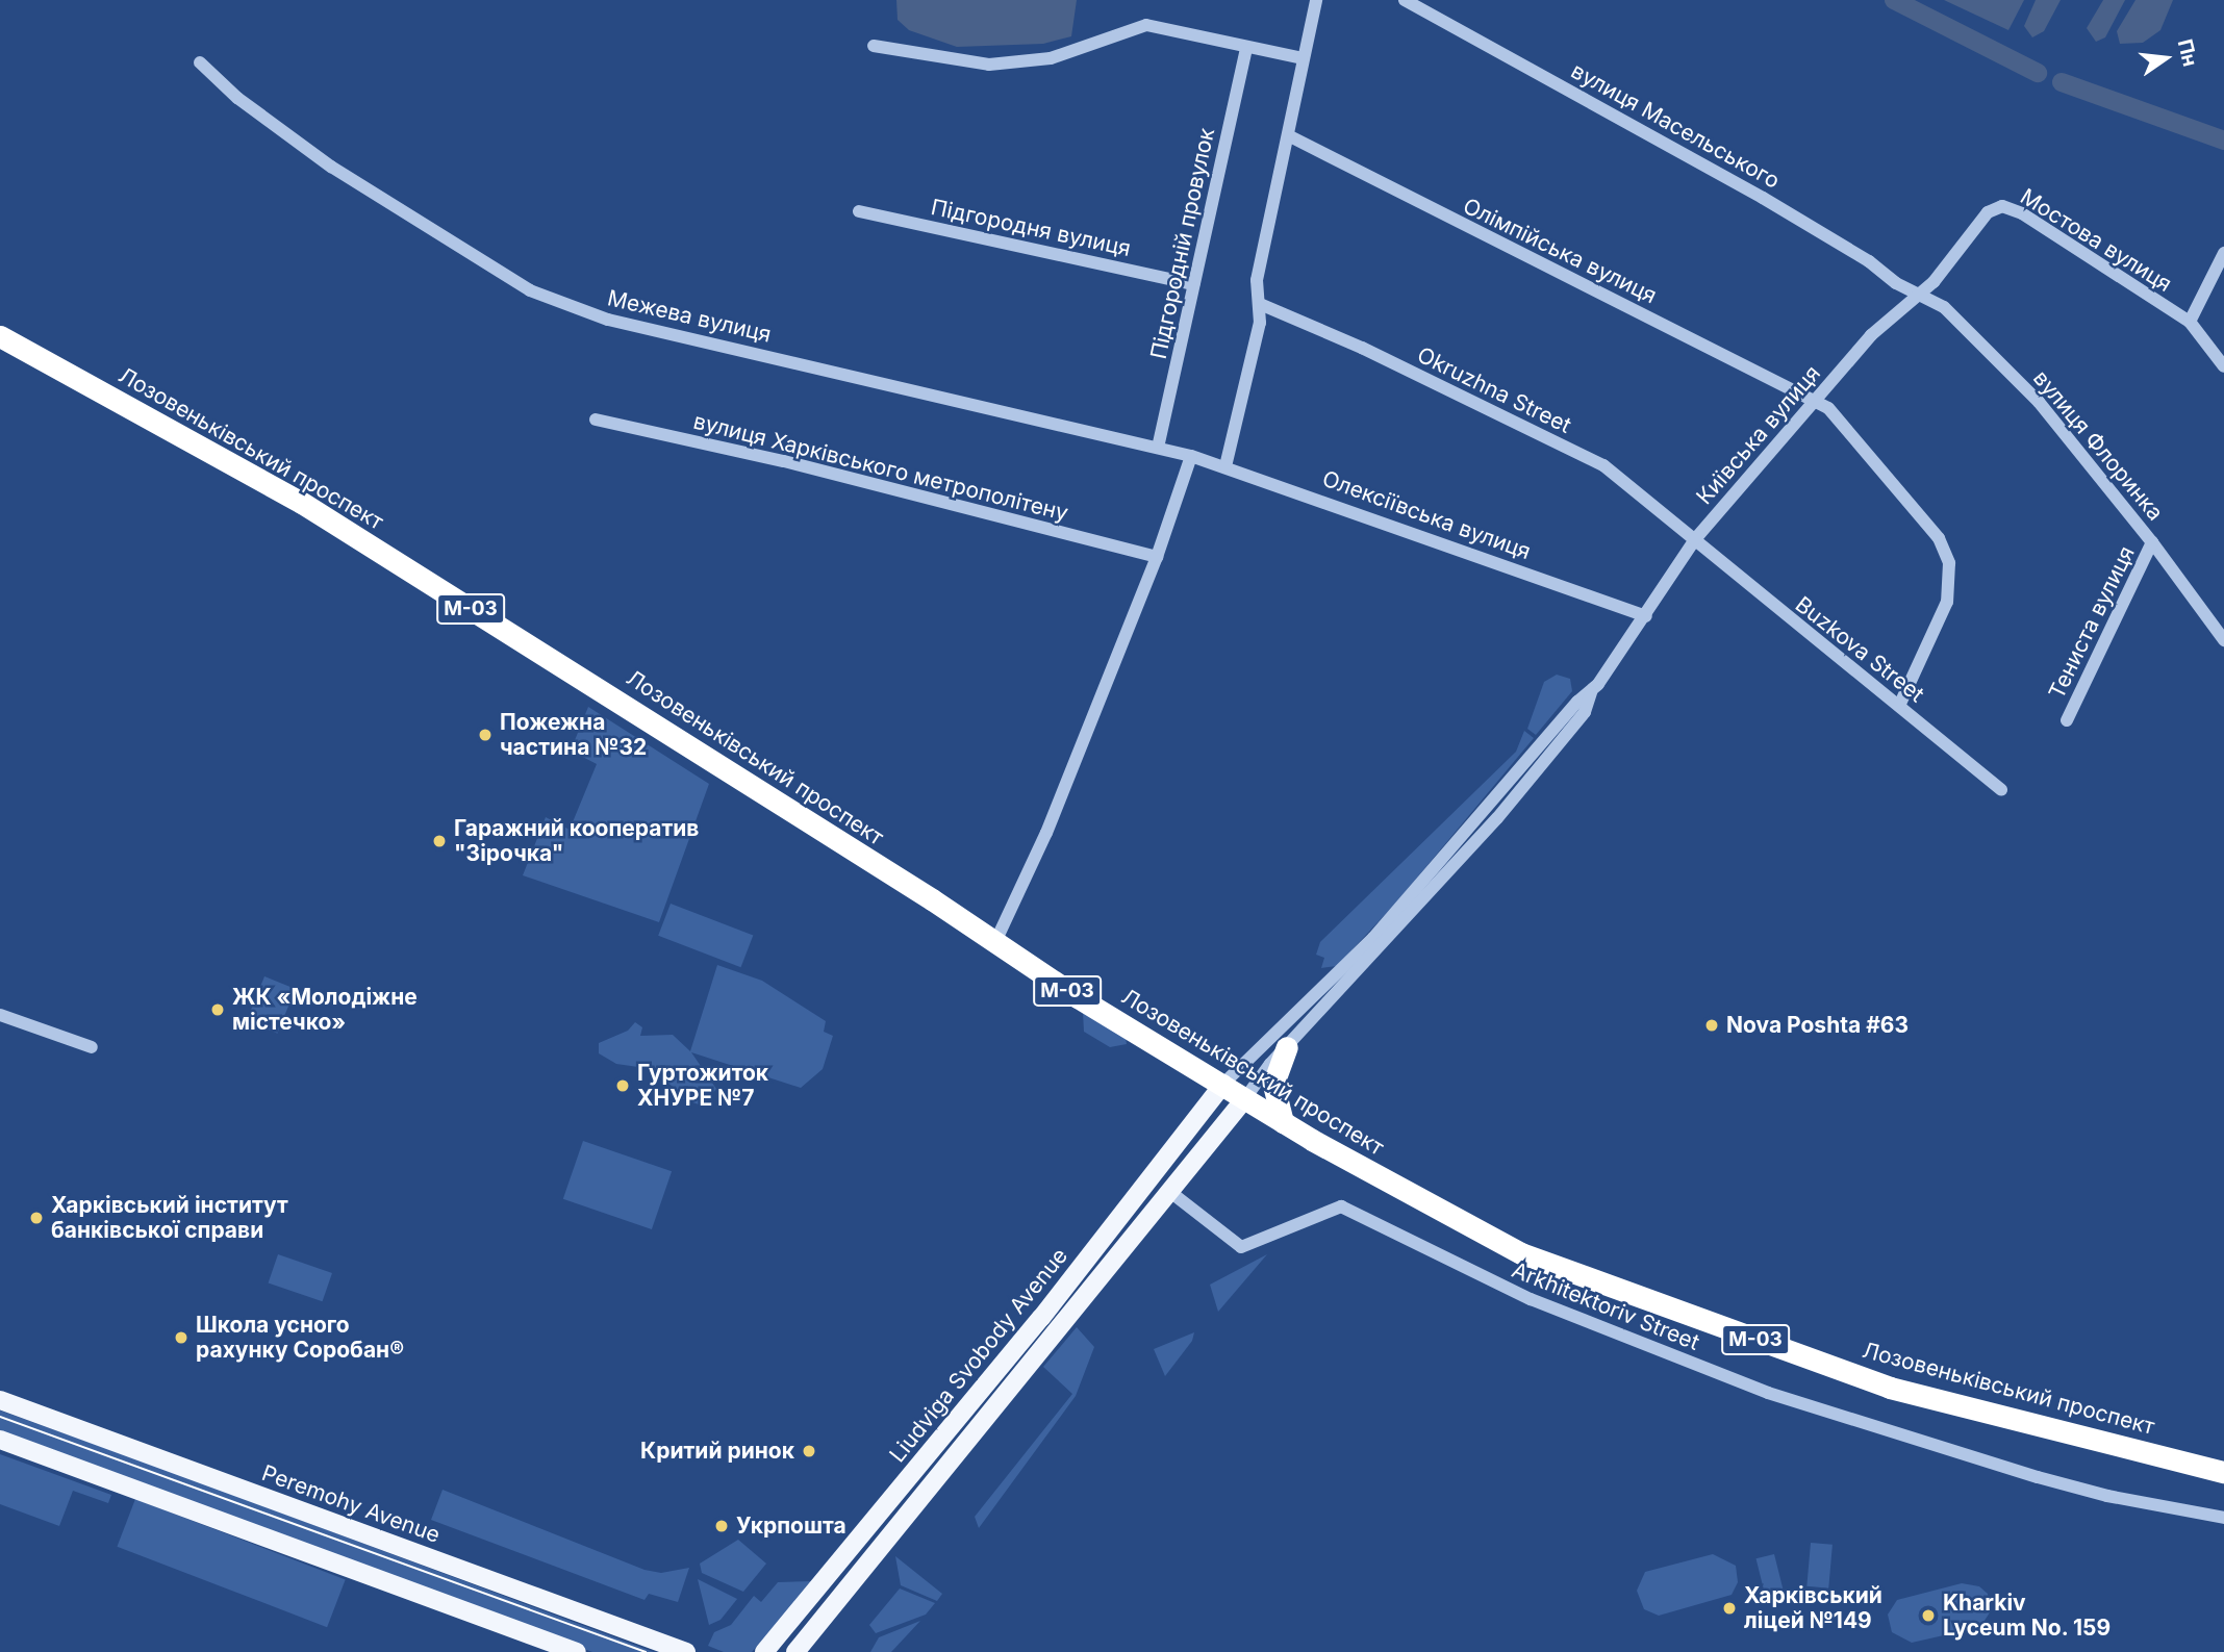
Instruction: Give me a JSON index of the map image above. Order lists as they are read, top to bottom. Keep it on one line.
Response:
{"streets":{"highway":["Лозовеньківський проспект","М-03"],"main road":["Liudviga Svobody Avenue","Peremohy Avenue"],"street":["вулиця Масельського","Підгородня вулиця","Мостова вулиця","Підгородній провулок","Олімпійська вулиця","Межева вулиця","Okruzhna Street","Київська вулиця","вулиця Флоринка","вулиця Харківського метрополітену","Олексіївська вулиця","Тениста вулиця","Buzkova Street","Arkhitektoriv Street"]},"crossings":[["вулиця Масельського","Мостова вулиця"],["вулиця Масельського","Київська вулиця"],["вулиця Масельського","вулиця Флоринка"],["Підгородня вулиця","Підгородній провулок"],["Мостова вулиця","Київська вулиця"],["Мостова вулиця","вулиця Флоринка"],["Підгородній провулок","Межева вулиця"],["Олімпійська вулиця","Київська вулиця"],["Олімпійська вулиця","Buzkova Street"],["Межева вулиця","Олексіївська вулиця"],["Okruzhna Street","Київська вулиця"],["Okruzhna Street","Buzkova Street"],["Київська вулиця","вулиця Флоринка"],["Київська вулиця","Олексіївська вулиця"],["Київська вулиця","Buzkova Street"],["вулиця Флоринка","Тениста вулиця"],["Лозовеньківський проспект","Liudviga Svobody Avenue"],["Arkhitektoriv Street","Liudviga Svobody Avenue"]],"places":["Пожежна частина №32","Гаражний кооператив \"Зірочка\"","ЖК «Молодіжне містечко»","Nova Poshta #63","Гуртожиток ХНУРЕ №7","Харківський інститут банківської справи","Школа усного рахунку Соробан®","Критий ринок","Укрпошта","Харківський ліцей №149","Kharkiv Lyceum No. 159"],"north":"right"}
